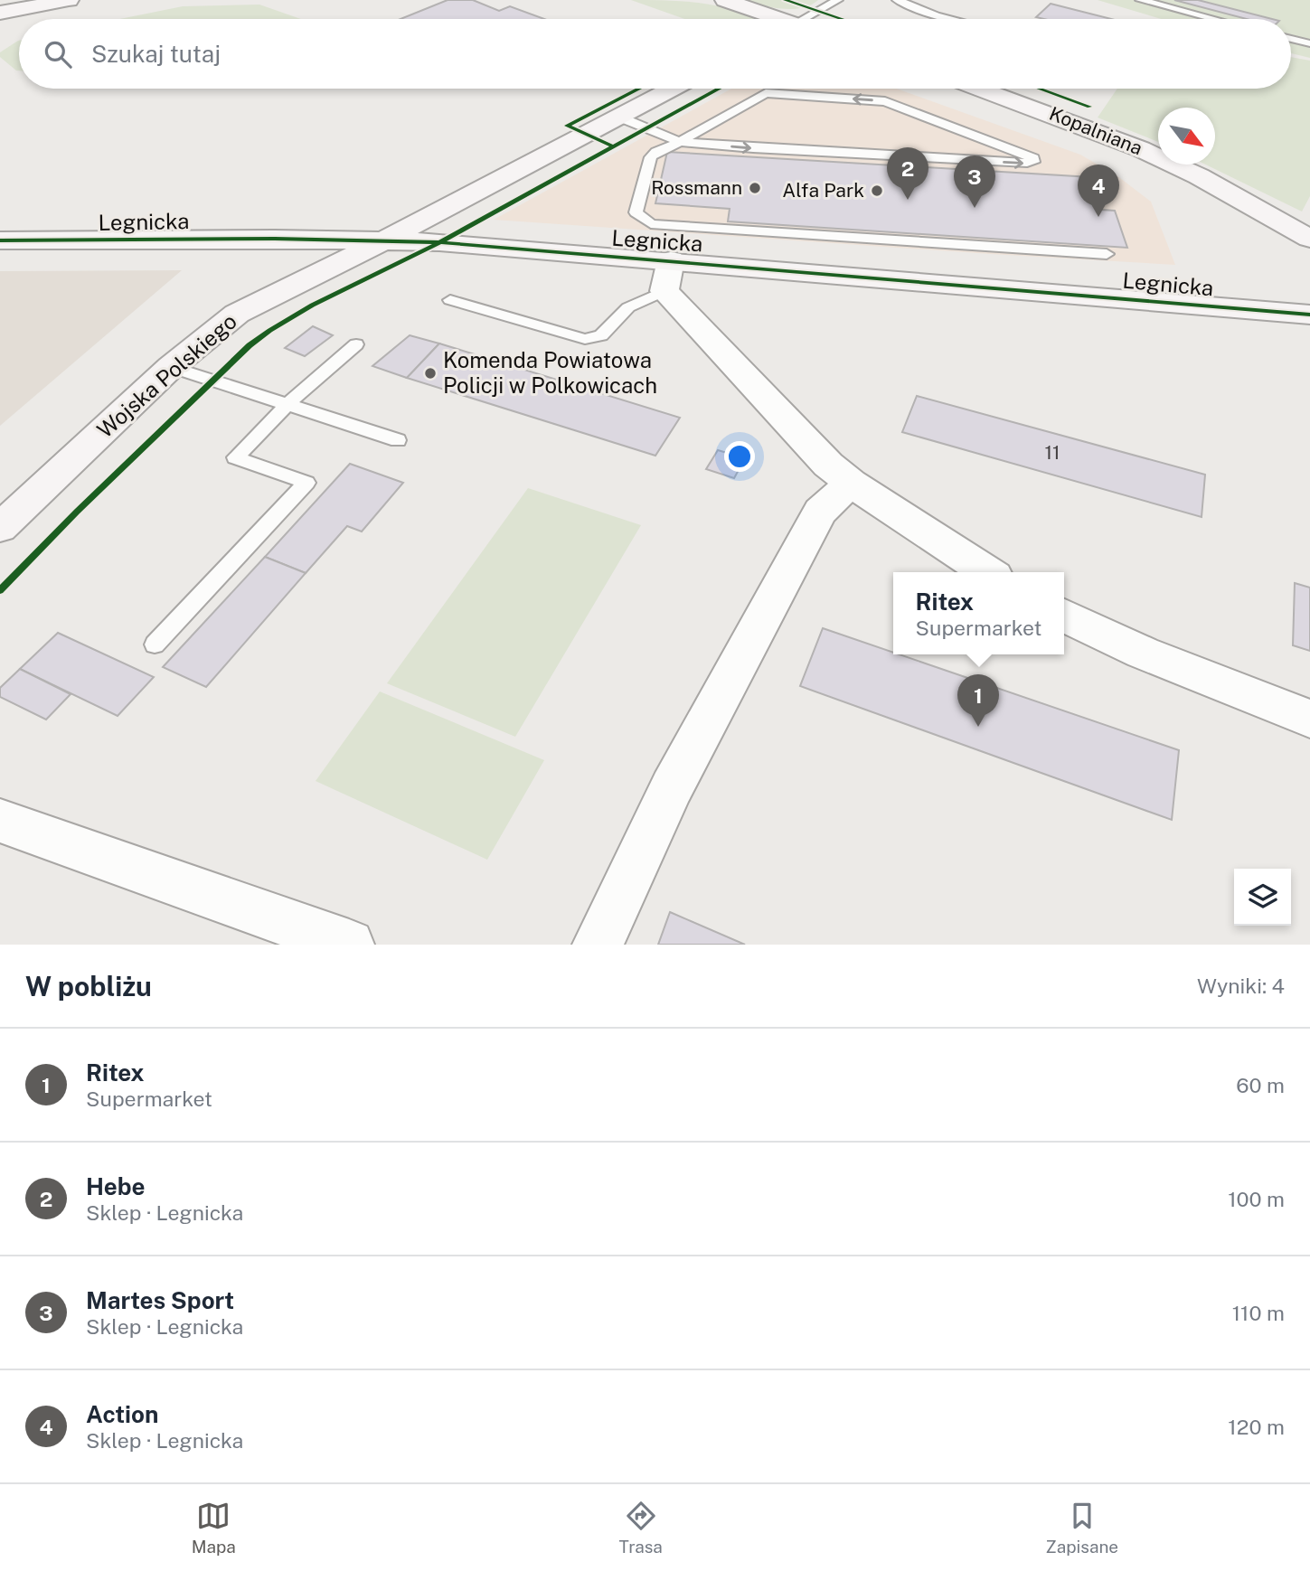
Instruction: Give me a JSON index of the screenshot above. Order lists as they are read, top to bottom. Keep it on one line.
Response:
{"streets":{"street":["Kopalniana","Legnicka","Wojska Polskiego"]},"crossings":[["Legnicka","Wojska Polskiego"]],"places":["Rossmann","Alfa Park","Komenda Powiatowa Policji w Polkowicach"],"house_numbers":["11"],"north":"bottom right","page":{"search":"Szukaj tutaj","pins":["2","3","4","1"],"popup":["Ritex","Supermarket"],"heading":["W pobliżu","Wyniki: 4"],"list":[{"mark":"1","name":"Ritex","note":"Supermarket","value":"60 m"},{"mark":"2","name":"Hebe","note":"Sklep · Legnicka","value":"100 m"},{"mark":"3","name":"Martes Sport","note":"Sklep · Legnicka","value":"110 m"},{"mark":"4","name":"Action","note":"Sklep · Legnicka","value":"120 m"}],"nav":["Mapa","Trasa","Zapisane"]}}
